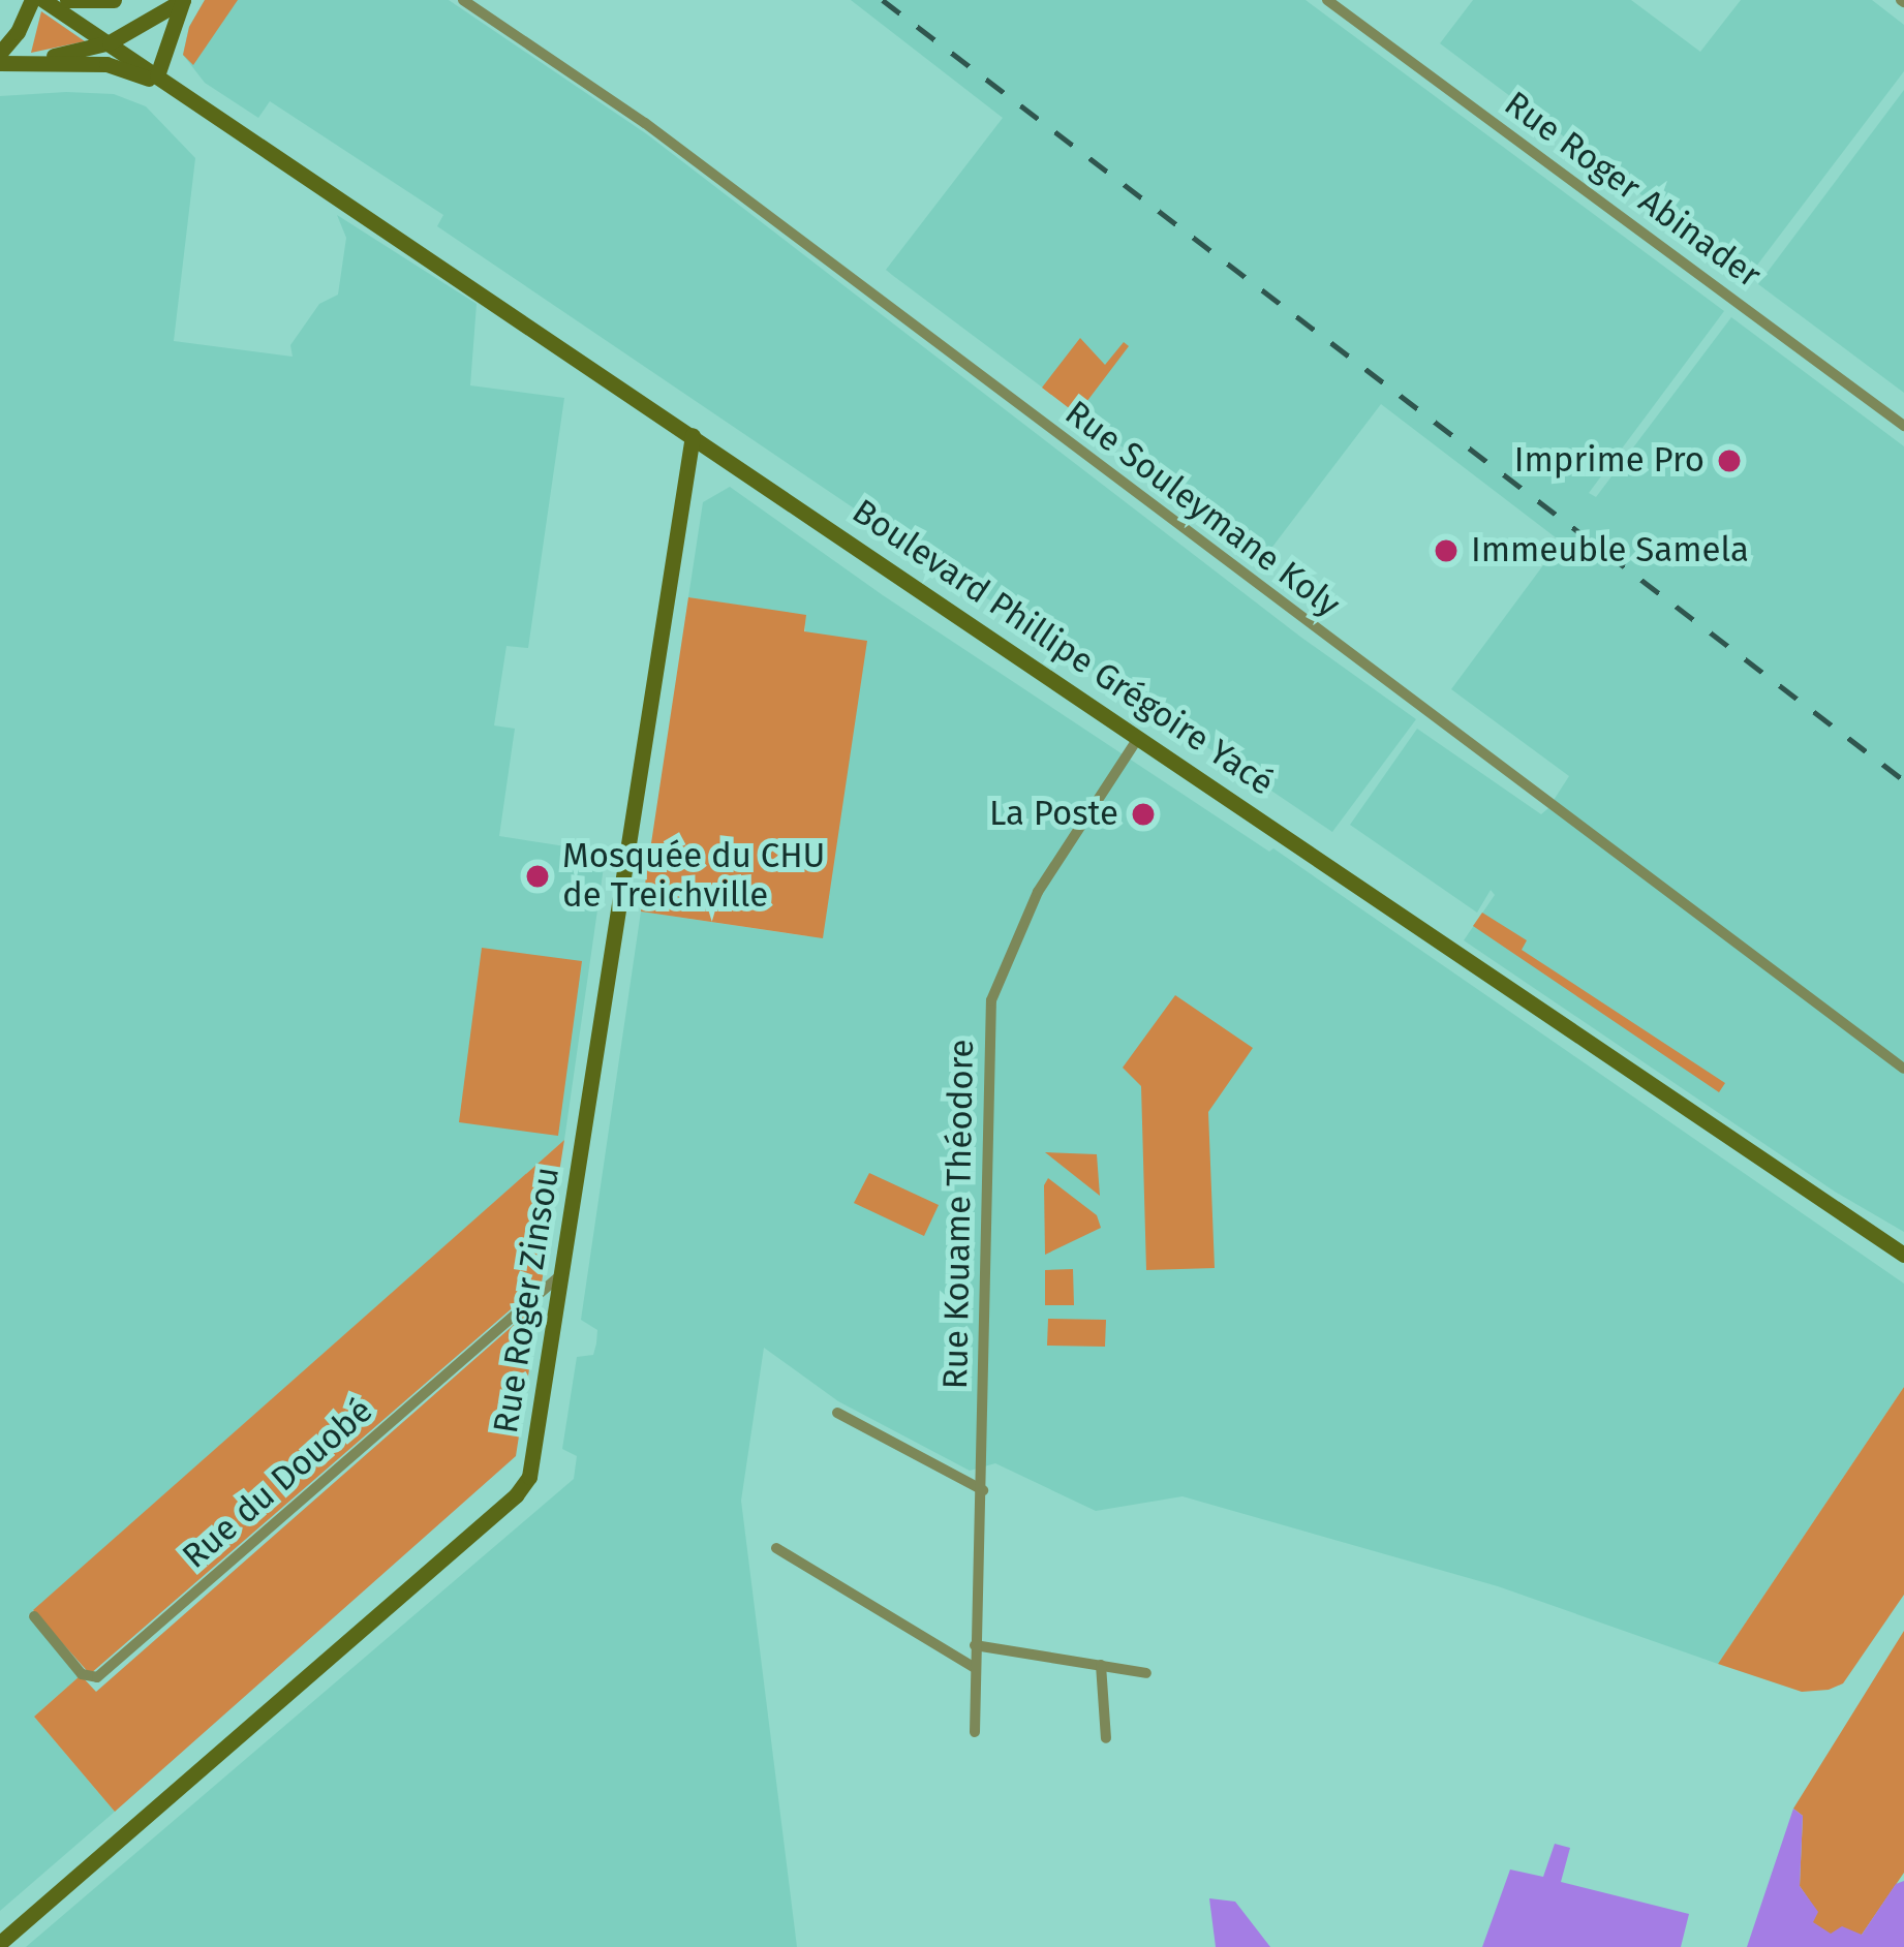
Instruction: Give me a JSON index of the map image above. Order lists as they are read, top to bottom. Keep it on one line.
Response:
{"streets":{"main road":["Boulevard Phillipe Grégoire Yacé","Rue Roger Zinsou"],"street":["Rue Roger Abinader","Rue Souleymane Koly","Rue Kouame Théodore","Rue du Douobé"]},"crossings":[["Boulevard Phillipe Grégoire Yacé","Rue Kouame Théodore"],["Boulevard Phillipe Grégoire Yacé","Rue Roger Zinsou"],["Rue Roger Zinsou","Rue du Douobé"]],"places":["Imprime Pro","Immeuble Samela","La Poste","Mosquée du CHU de Treichville"]}
